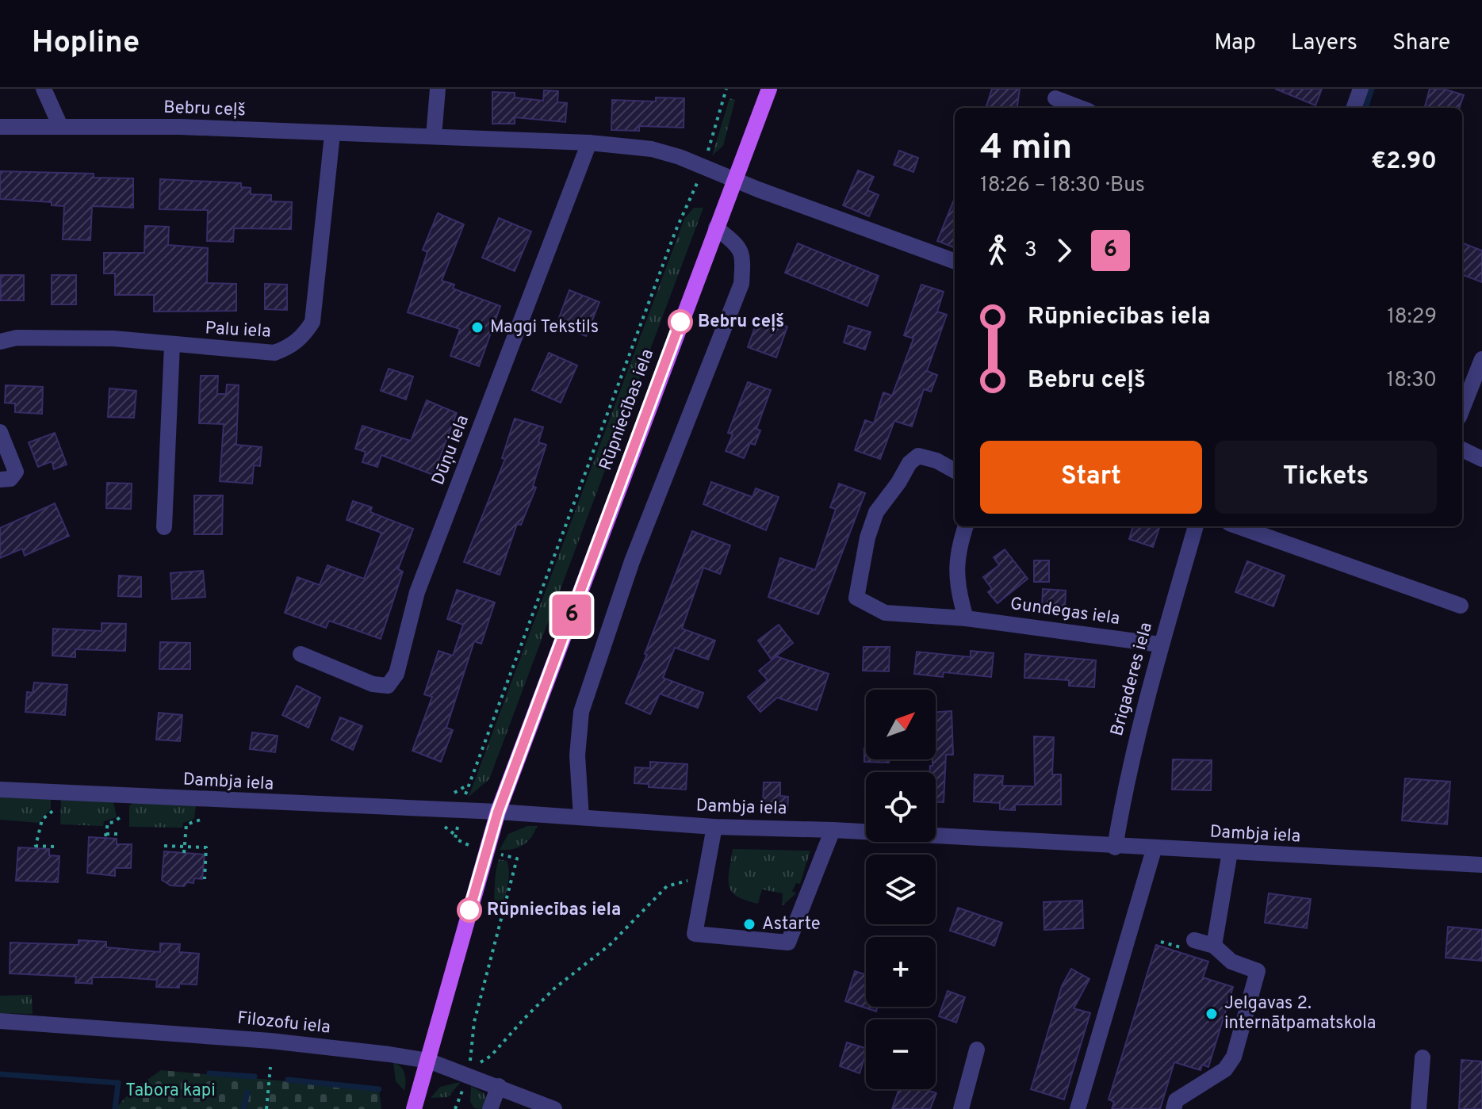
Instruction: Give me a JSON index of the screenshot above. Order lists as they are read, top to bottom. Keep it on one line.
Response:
{"streets":{"main road":["Rūpniecības iela"],"street":["Bebru ceļš","Palu iela","Dūņu iela","Gundegas iela","Brigaderes iela","Dambja iela","Filozofu iela"]},"crossings":[["Bebru ceļš","Palu iela"],["Bebru ceļš","Rūpniecības iela"],["Bebru ceļš","Dūņu iela"],["Rūpniecības iela","Dambja iela"],["Rūpniecības iela","Filozofu iela"],["Gundegas iela","Brigaderes iela"],["Brigaderes iela","Dambja iela"]],"parks":["Tabora kapi"],"places":["Bebru ceļš","Maggi Tekstils","Rūpniecības iela","Astarte","Jelgavas 2. internātpamatskola"],"lines":["bus line 6"],"north":"top right","page":{"header":"Hopline","nav":["Map","Layers","Share"],"on_map":"6","heading":["4 min","18:26 – 18:30 · Bus","€2.90"],"legs":["3","6"],"list":[{"name":"Rūpniecības iela","value":"18:29"},{"name":"Bebru ceļš","value":"18:30"}],"buttons":["Start","Tickets"],"map_buttons":["+","−"]}}
